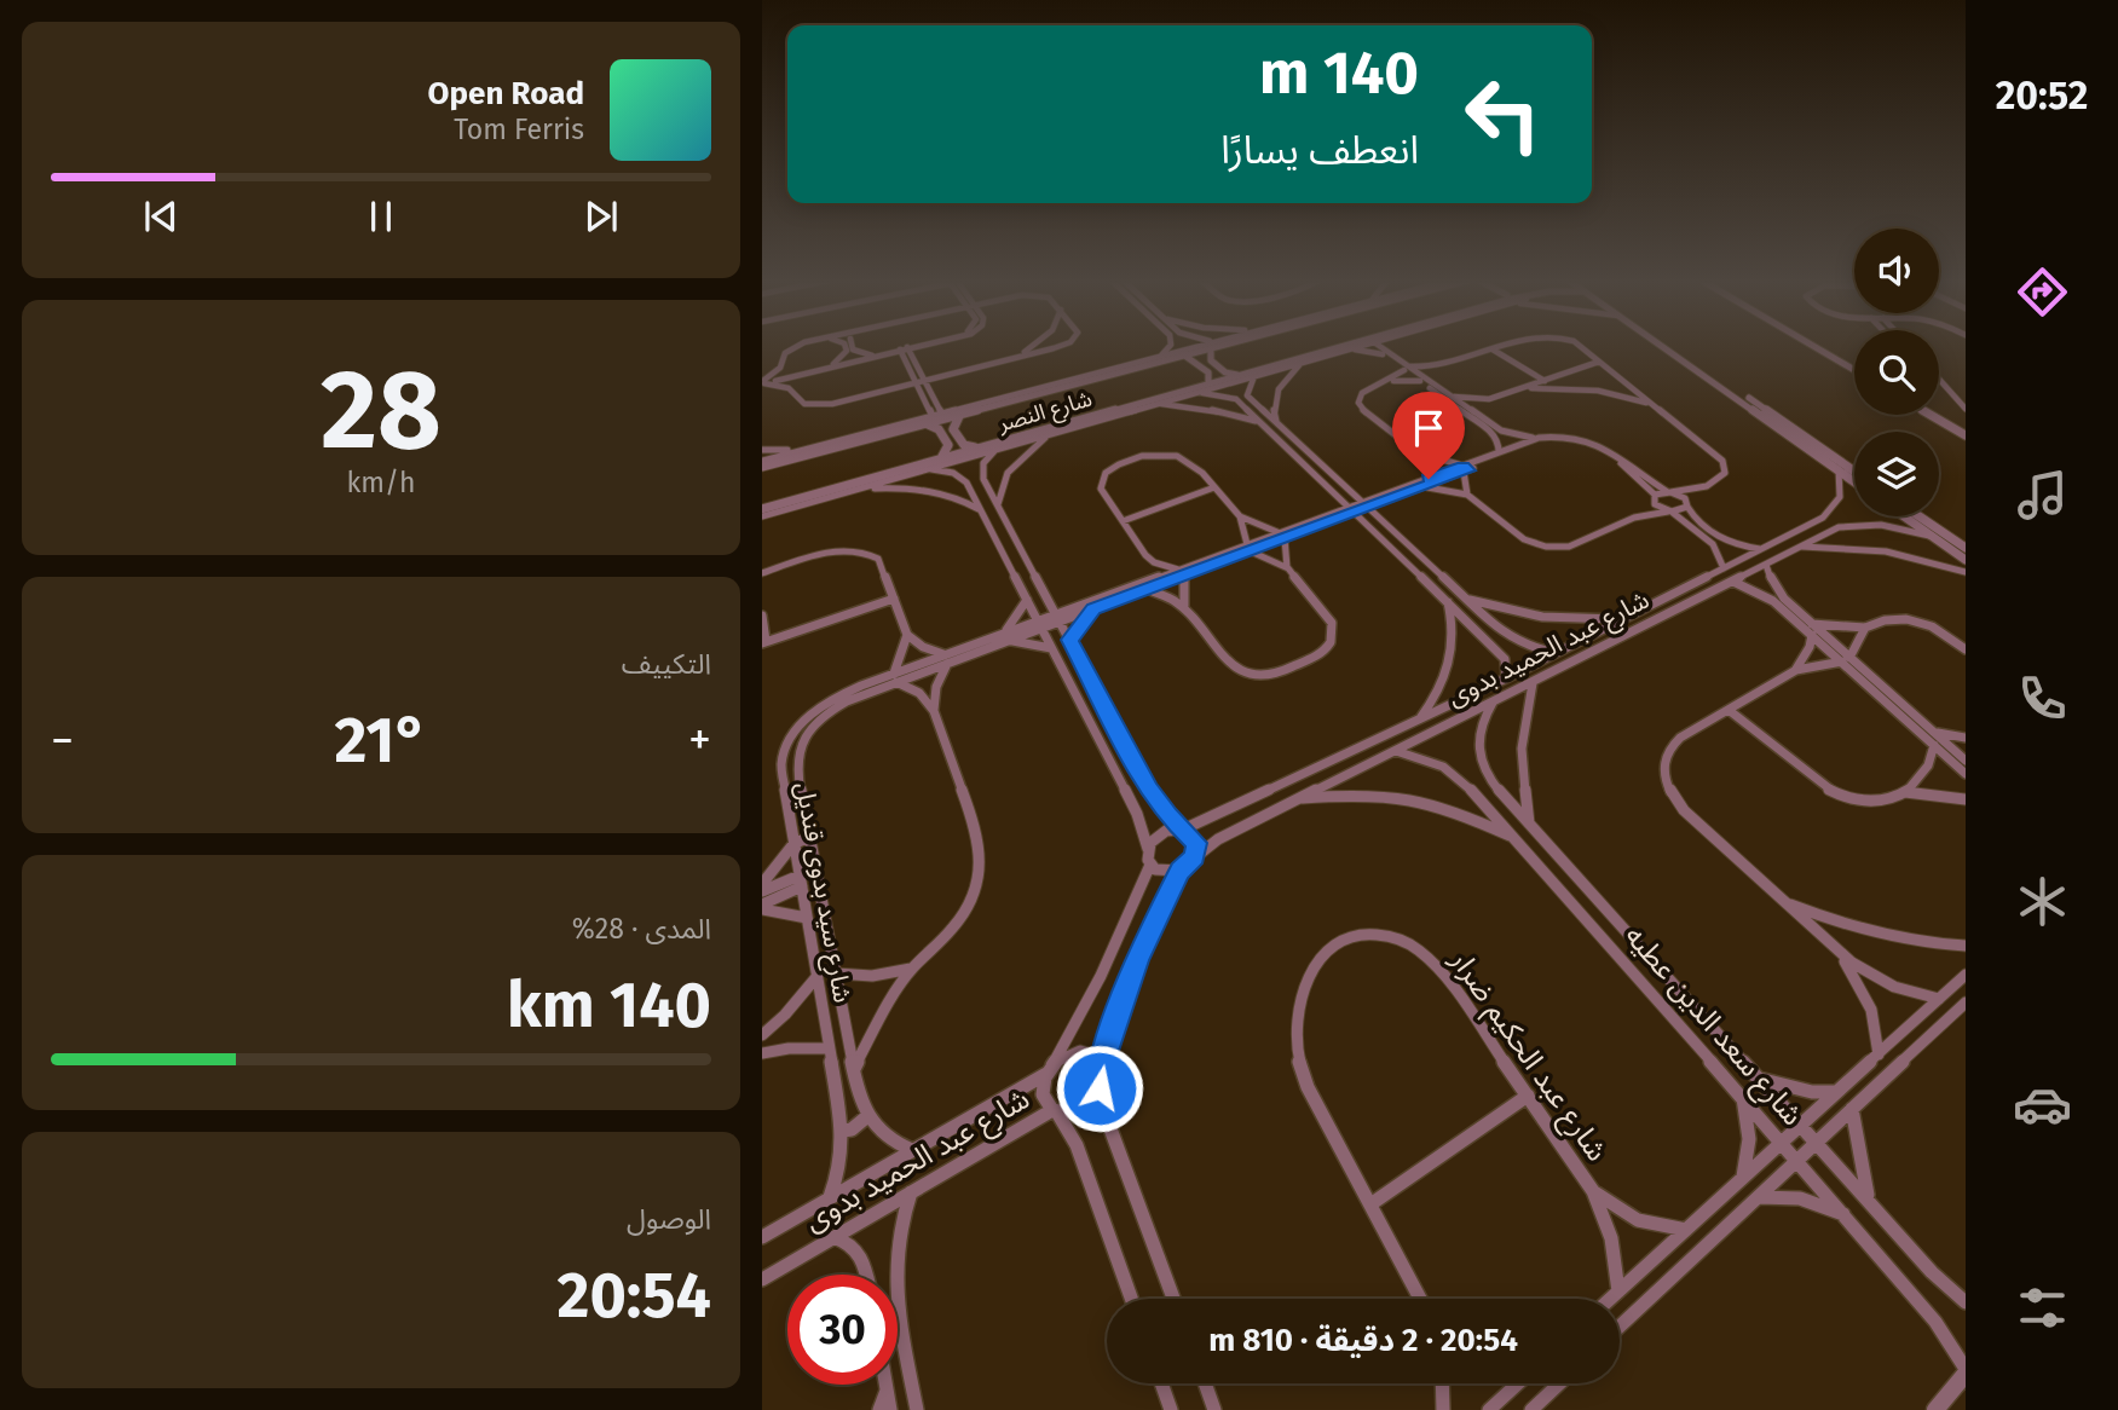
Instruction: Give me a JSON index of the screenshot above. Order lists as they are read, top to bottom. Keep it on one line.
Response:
{"streets":{"street":["شارع النصر","شارع عبد الحميد بدوى","شارع سيد بدوى قنديل","شارع سعد الدين عطيه","شارع عبد الحكيم ضرار"]},"crossings":[["شارع عبد الحميد بدوى","شارع سيد بدوى قنديل"],["شارع عبد الحميد بدوى","شارع سعد الدين عطيه"]],"page":{"tabs":"20:52","turn":["140 m","انعطف يسارًا"],"song":["Open Road","Tom Ferris"],"tile":[["28","km/h"],"التكييف",["المدى · 28%","140 km"],["الوصول","20:54"]],"heat":["−","21°","+"],"limit":"30","trip":"20:54 · 2 دقيقة · 810 m"}}
